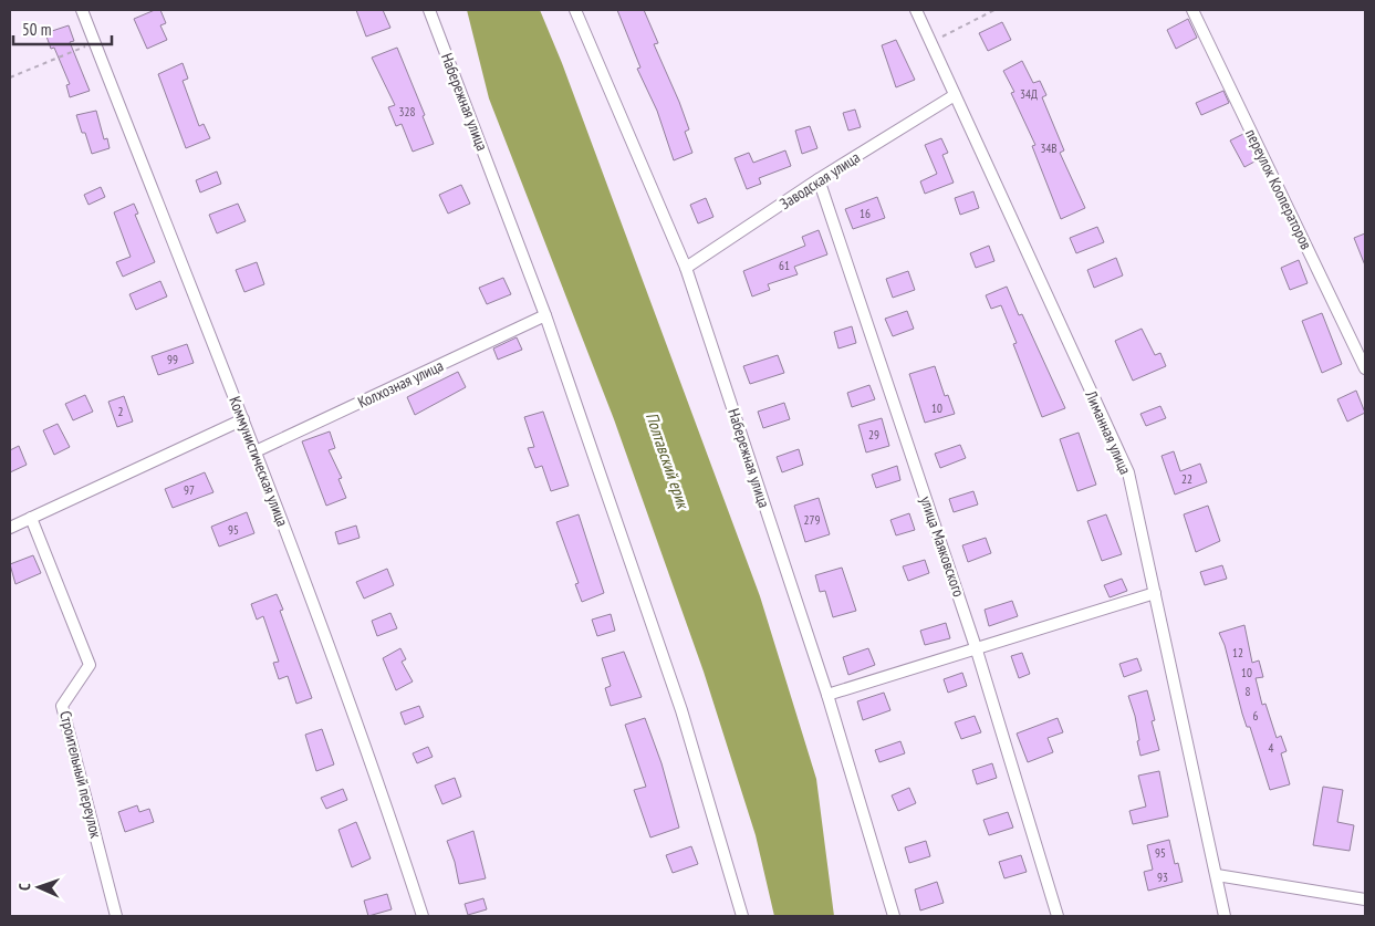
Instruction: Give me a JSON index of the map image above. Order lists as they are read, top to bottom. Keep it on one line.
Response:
{"streets":{"street":["Набережная улица","Заводская улица","переулок Кооператоров","Колхозная улица","Лиманная улица","Коммунистическая улица","улица Маяковского","Строительный переулок"]},"crossings":[["Набережная улица","Заводская улица"],["Набережная улица","Колхозная улица"],["Заводская улица","Лиманная улица"],["Заводская улица","улица Маяковского"],["Колхозная улица","Коммунистическая улица"]],"water":["Полтавский ерик"],"house_numbers":["34Д","328","34В","16","61","99","10","2","29","22","97","279","95","12","10","8","6","4","95","93"],"scale_bar":"50 m","north":"left"}
